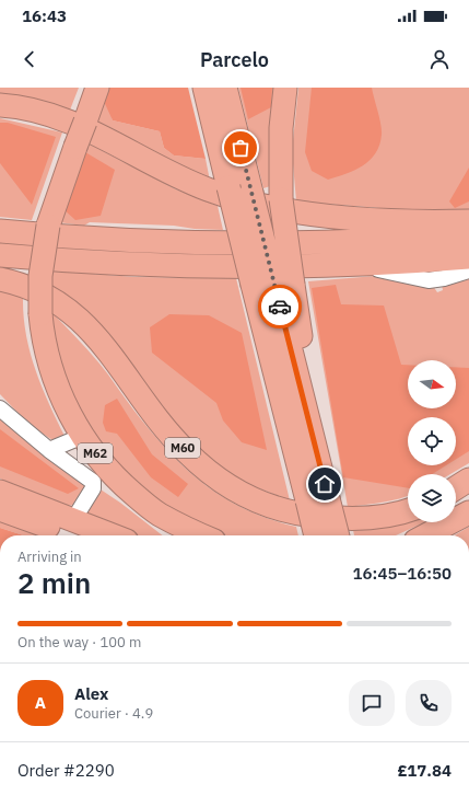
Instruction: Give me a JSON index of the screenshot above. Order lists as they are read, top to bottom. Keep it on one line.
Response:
{"streets":{"highway":["M60","M62"]},"north":"right","page":{"status":"16:43","header":"Parcelo","heading":["2 min","Arriving in","16:45–16:50"],"panel":["Alex","Courier · 4.9","Order #2290","£17.84"],"bar":"On the way · 100 m","round":"A"}}
